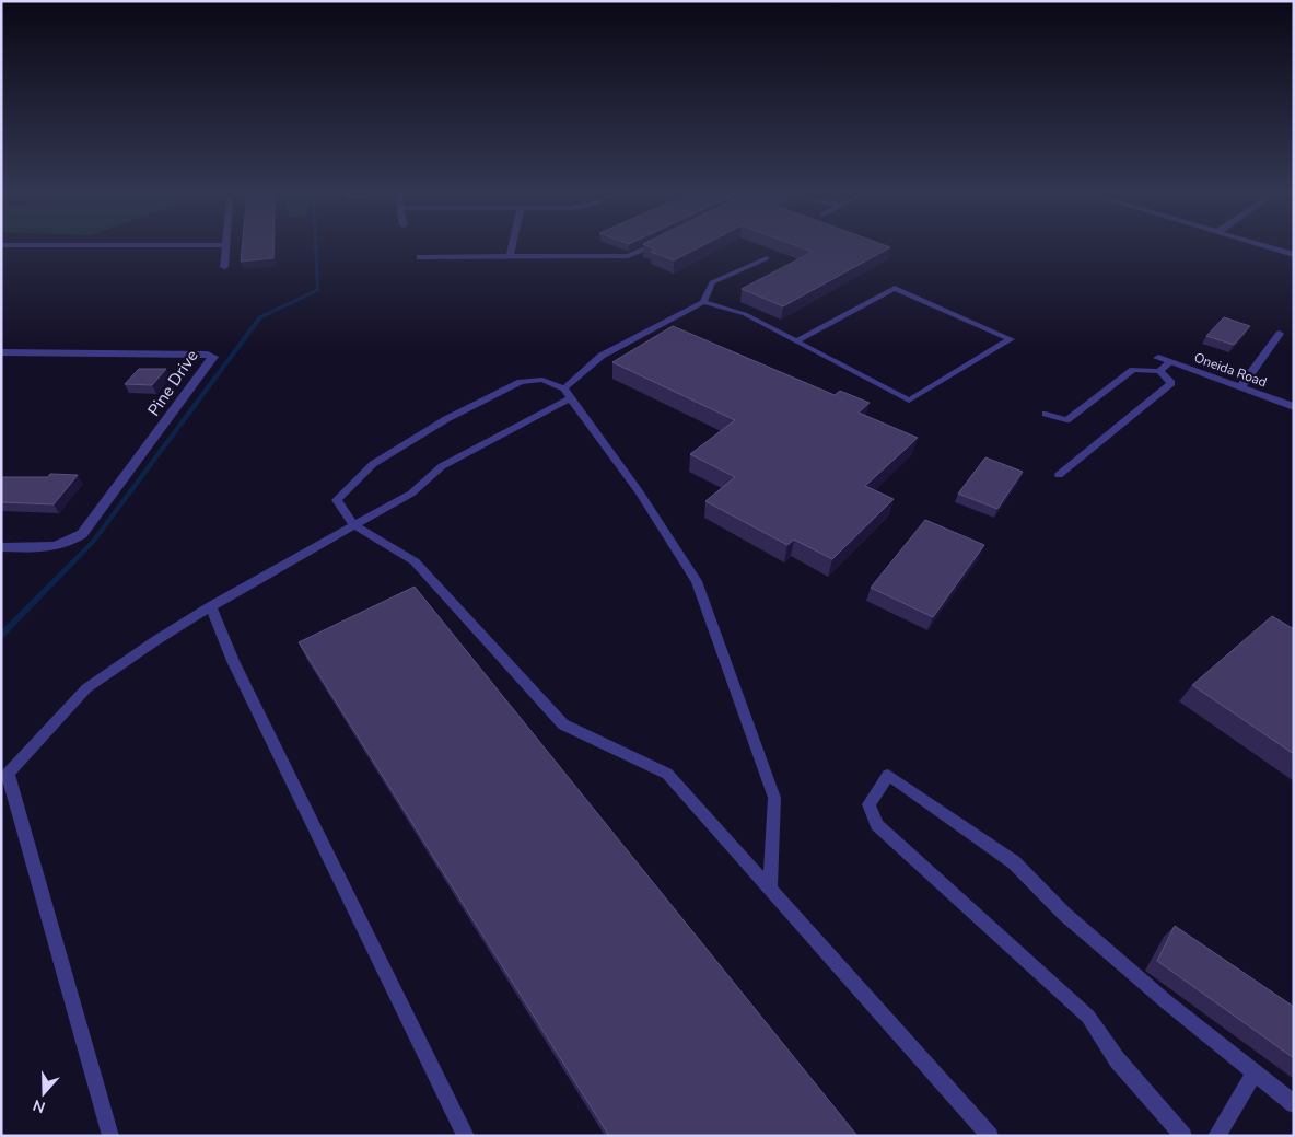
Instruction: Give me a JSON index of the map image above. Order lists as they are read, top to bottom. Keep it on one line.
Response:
{"streets":{"street":["Oneida Road","Pine Drive"]},"north":"bottom"}
